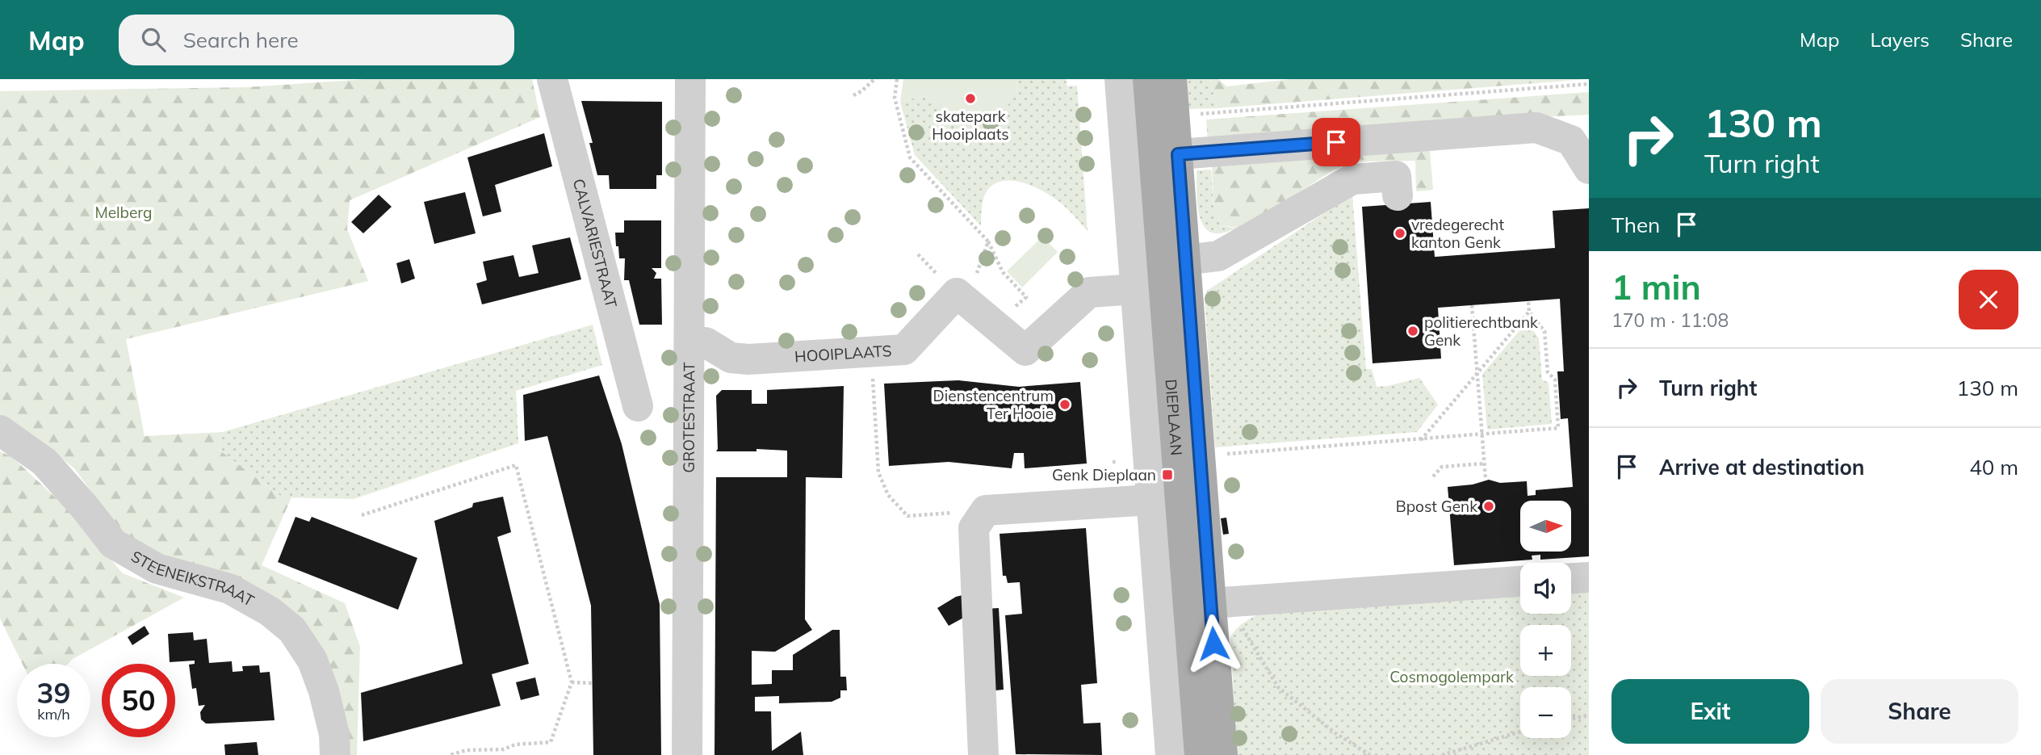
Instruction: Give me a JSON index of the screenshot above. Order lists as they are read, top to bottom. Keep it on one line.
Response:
{"streets":{"main road":["DIEPLAAN"],"street":["CALVARIESTRAAT","HOOIPLAATS","GROTESTRAAT","STEENEIKSTRAAT"]},"crossings":[["HOOIPLAATS","GROTESTRAAT"]],"parks":["Melberg","Cosmogolempark"],"places":{"other":["skatepark Hooiplaats","vredegerecht kanton Genk","politierechtbank Genk","Dienstencentrum Ter Hooie","Bpost Genk"],"transit":["Genk Dieplaan"]},"north":"right","page":{"header":"Map","search":"Search here","nav":["Map","Layers","Share"],"turn":["130 m","Turn right"],"then":"Then","heading":["1 min","170 m · 11:08"],"list":[{"name":"Turn right","value":"130 m"},{"name":"Arrive at destination","value":"40 m"}],"map_buttons":["+","−"],"speed":"39 km/h","limit":"50","buttons":["Exit","Share"]}}
